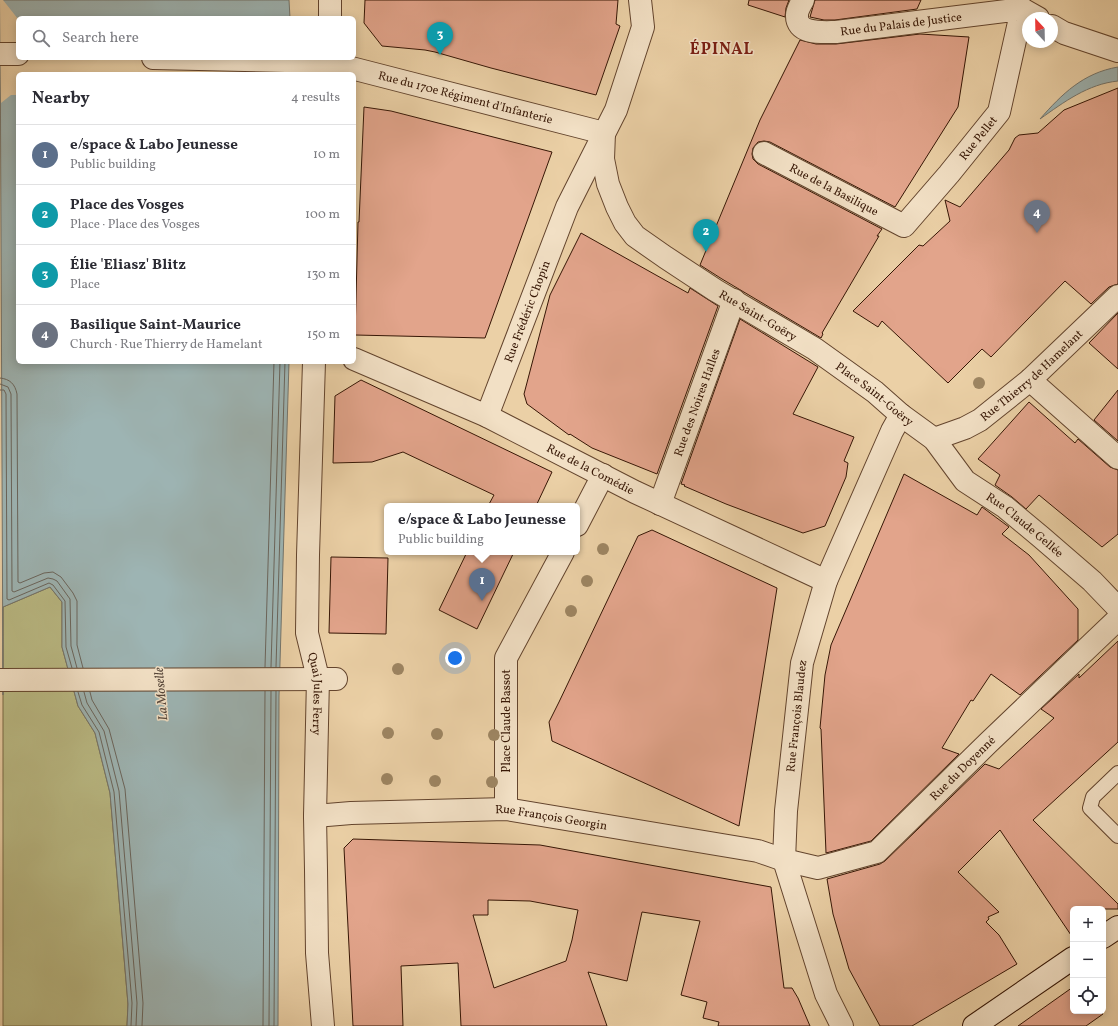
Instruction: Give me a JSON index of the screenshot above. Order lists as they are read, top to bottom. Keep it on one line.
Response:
{"streets":{"street":["Rue du Palais de Justice","Rue du 170e Régiment d'Infanterie","Rue Pellet","Rue de la Basilique","Rue Frédéric Chopin","Rue Saint-Goëry","Rue Thierry de Hamelant","Place Saint-Goëry","Rue des Noires Halles","Rue de la Comédie","Rue Claude Gellée","Quai Jules Ferry","Rue François Blaudez","Place Claude Bassot","Rue du Doyenné","Rue François Georgin"]},"crossings":[["Rue du Palais de Justice","Rue Pellet"],["Rue du 170e Régiment d'Infanterie","Rue Frédéric Chopin"],["Rue du 170e Régiment d'Infanterie","Rue Saint-Goëry"],["Rue Pellet","Rue de la Basilique"],["Rue Frédéric Chopin","Rue Saint-Goëry"],["Rue Frédéric Chopin","Rue de la Comédie"],["Rue Saint-Goëry","Place Saint-Goëry"],["Rue Saint-Goëry","Rue des Noires Halles"],["Rue Thierry de Hamelant","Place Saint-Goëry"],["Rue Thierry de Hamelant","Rue Claude Gellée"],["Place Saint-Goëry","Rue Claude Gellée"],["Place Saint-Goëry","Rue François Blaudez"],["Rue des Noires Halles","Rue de la Comédie"],["Rue de la Comédie","Rue François Blaudez"],["Quai Jules Ferry","Rue François Georgin"],["Rue François Blaudez","Rue du Doyenné"],["Rue François Blaudez","Rue François Georgin"],["Place Claude Bassot","Rue François Georgin"],["Rue du Doyenné","Rue François Georgin"]],"districts":["ÉPINAL"],"water":["La Moselle"],"north":"top","page":{"search":"Search here","pins":["3","4","2","1"],"heading":["Nearby","4 results"],"list":[{"mark":"1","name":"e/space & Labo Jeunesse","note":"Public building","value":"10 m"},{"mark":"2","name":"Place des Vosges","note":"Place · Place des Vosges","value":"100 m"},{"mark":"3","name":"Élie 'Eliasz' Blitz","note":"Place","value":"130 m"},{"mark":"4","name":"Basilique Saint-Maurice","note":"Church · Rue Thierry de Hamelant","value":"150 m"}],"popup":["e/space & Labo Jeunesse","Public building"],"map_buttons":["+","−"]}}
